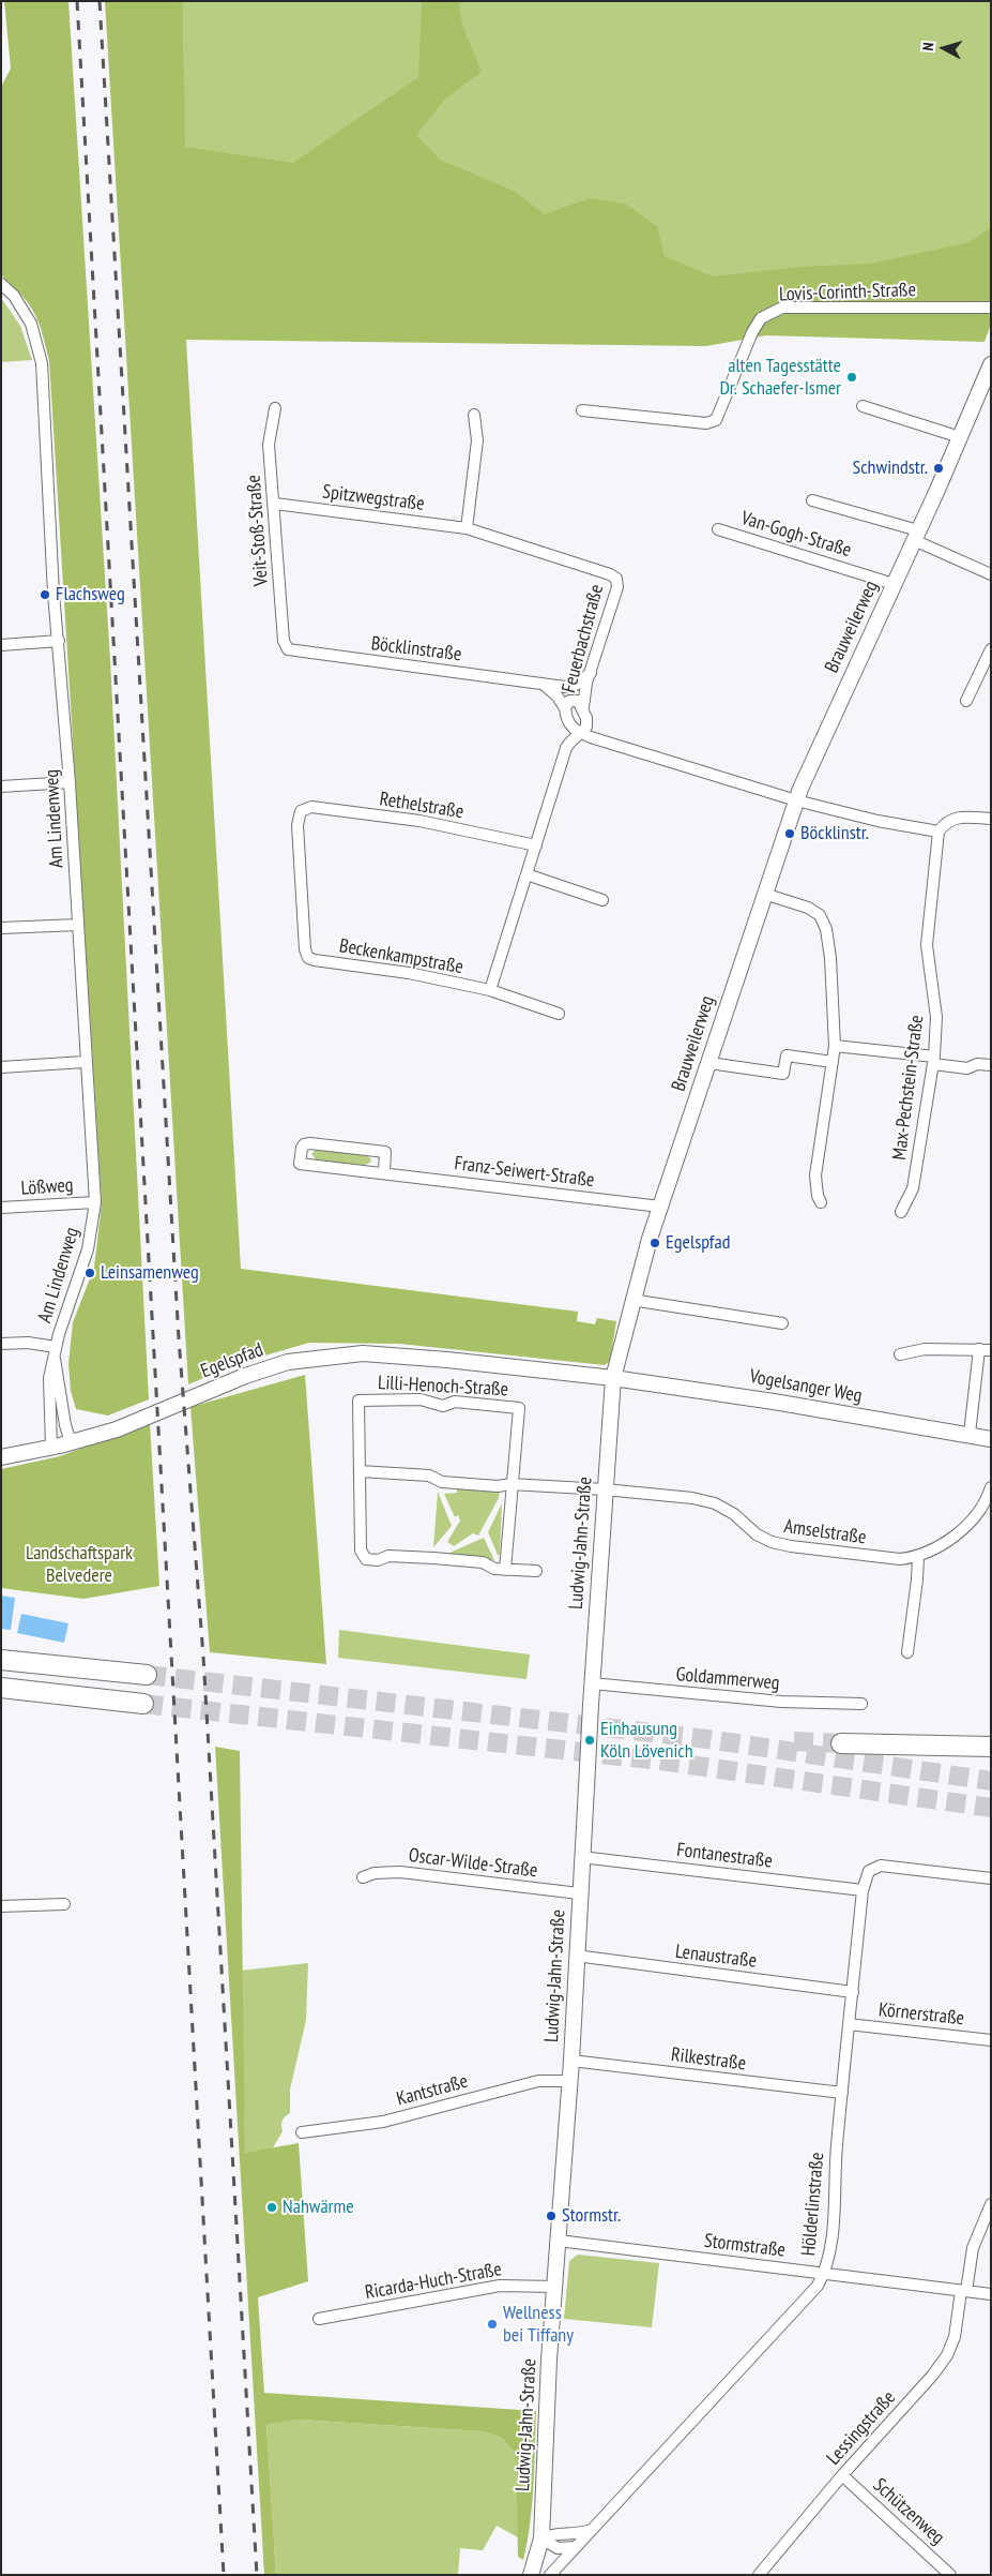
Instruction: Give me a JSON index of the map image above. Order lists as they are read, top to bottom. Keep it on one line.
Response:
{"streets":{"street":["Lovis-Corinth-Straße","Spitzwegstraße","Veit-Stoß-Straße","Van-Gogh-Straße","Brauweilerweg","Feuerbachstraße","Böcklinstraße","Rethelstraße","Am Lindenweg","Beckenkampstraße","Max-Pechstein-Straße","Franz-Seiwert-Straße","Lößweg","Egelspfad","Lilli-Henoch-Straße","Vogelsanger Weg","Amselstraße","Ludwig-Jahn-Straße","Goldammerweg","Fontanestraße","Oscar-Wilde-Straße","Lenaustraße","Körnerstraße","Rilkestraße","Kantstraße","Hölderlinstraße","Stormstraße","Ricarda-Huch-Straße","Lessingstraße","Schützenweg"]},"crossings":[["Spitzwegstraße","Veit-Stoß-Straße"],["Spitzwegstraße","Feuerbachstraße"],["Veit-Stoß-Straße","Böcklinstraße"],["Van-Gogh-Straße","Brauweilerweg"],["Brauweilerweg","Franz-Seiwert-Straße"],["Brauweilerweg","Egelspfad"],["Brauweilerweg","Vogelsanger Weg"],["Brauweilerweg","Ludwig-Jahn-Straße"],["Feuerbachstraße","Böcklinstraße"],["Rethelstraße","Beckenkampstraße"],["Am Lindenweg","Lößweg"],["Am Lindenweg","Egelspfad"],["Egelspfad","Vogelsanger Weg"],["Egelspfad","Ludwig-Jahn-Straße"],["Lilli-Henoch-Straße","Amselstraße"],["Vogelsanger Weg","Ludwig-Jahn-Straße"],["Amselstraße","Ludwig-Jahn-Straße"],["Ludwig-Jahn-Straße","Goldammerweg"],["Ludwig-Jahn-Straße","Fontanestraße"],["Ludwig-Jahn-Straße","Oscar-Wilde-Straße"],["Ludwig-Jahn-Straße","Lenaustraße"],["Ludwig-Jahn-Straße","Rilkestraße"],["Ludwig-Jahn-Straße","Kantstraße"],["Ludwig-Jahn-Straße","Stormstraße"],["Ludwig-Jahn-Straße","Ricarda-Huch-Straße"],["Fontanestraße","Hölderlinstraße"],["Lenaustraße","Hölderlinstraße"],["Körnerstraße","Hölderlinstraße"],["Rilkestraße","Hölderlinstraße"],["Hölderlinstraße","Stormstraße"],["Stormstraße","Lessingstraße"],["Lessingstraße","Schützenweg"]],"parks":["Landschaftspark Belvedere"],"places":["alten Tagesstätte Dr. Schaefer-Ismer","Schwindstr.","Flachsweg","Böcklinstr.","Egelspfad","Leinsamenweg","Einhausung Köln Lövenich","Nahwärme","Stormstr.","Wellness bei Tiffany"],"north":"left"}
